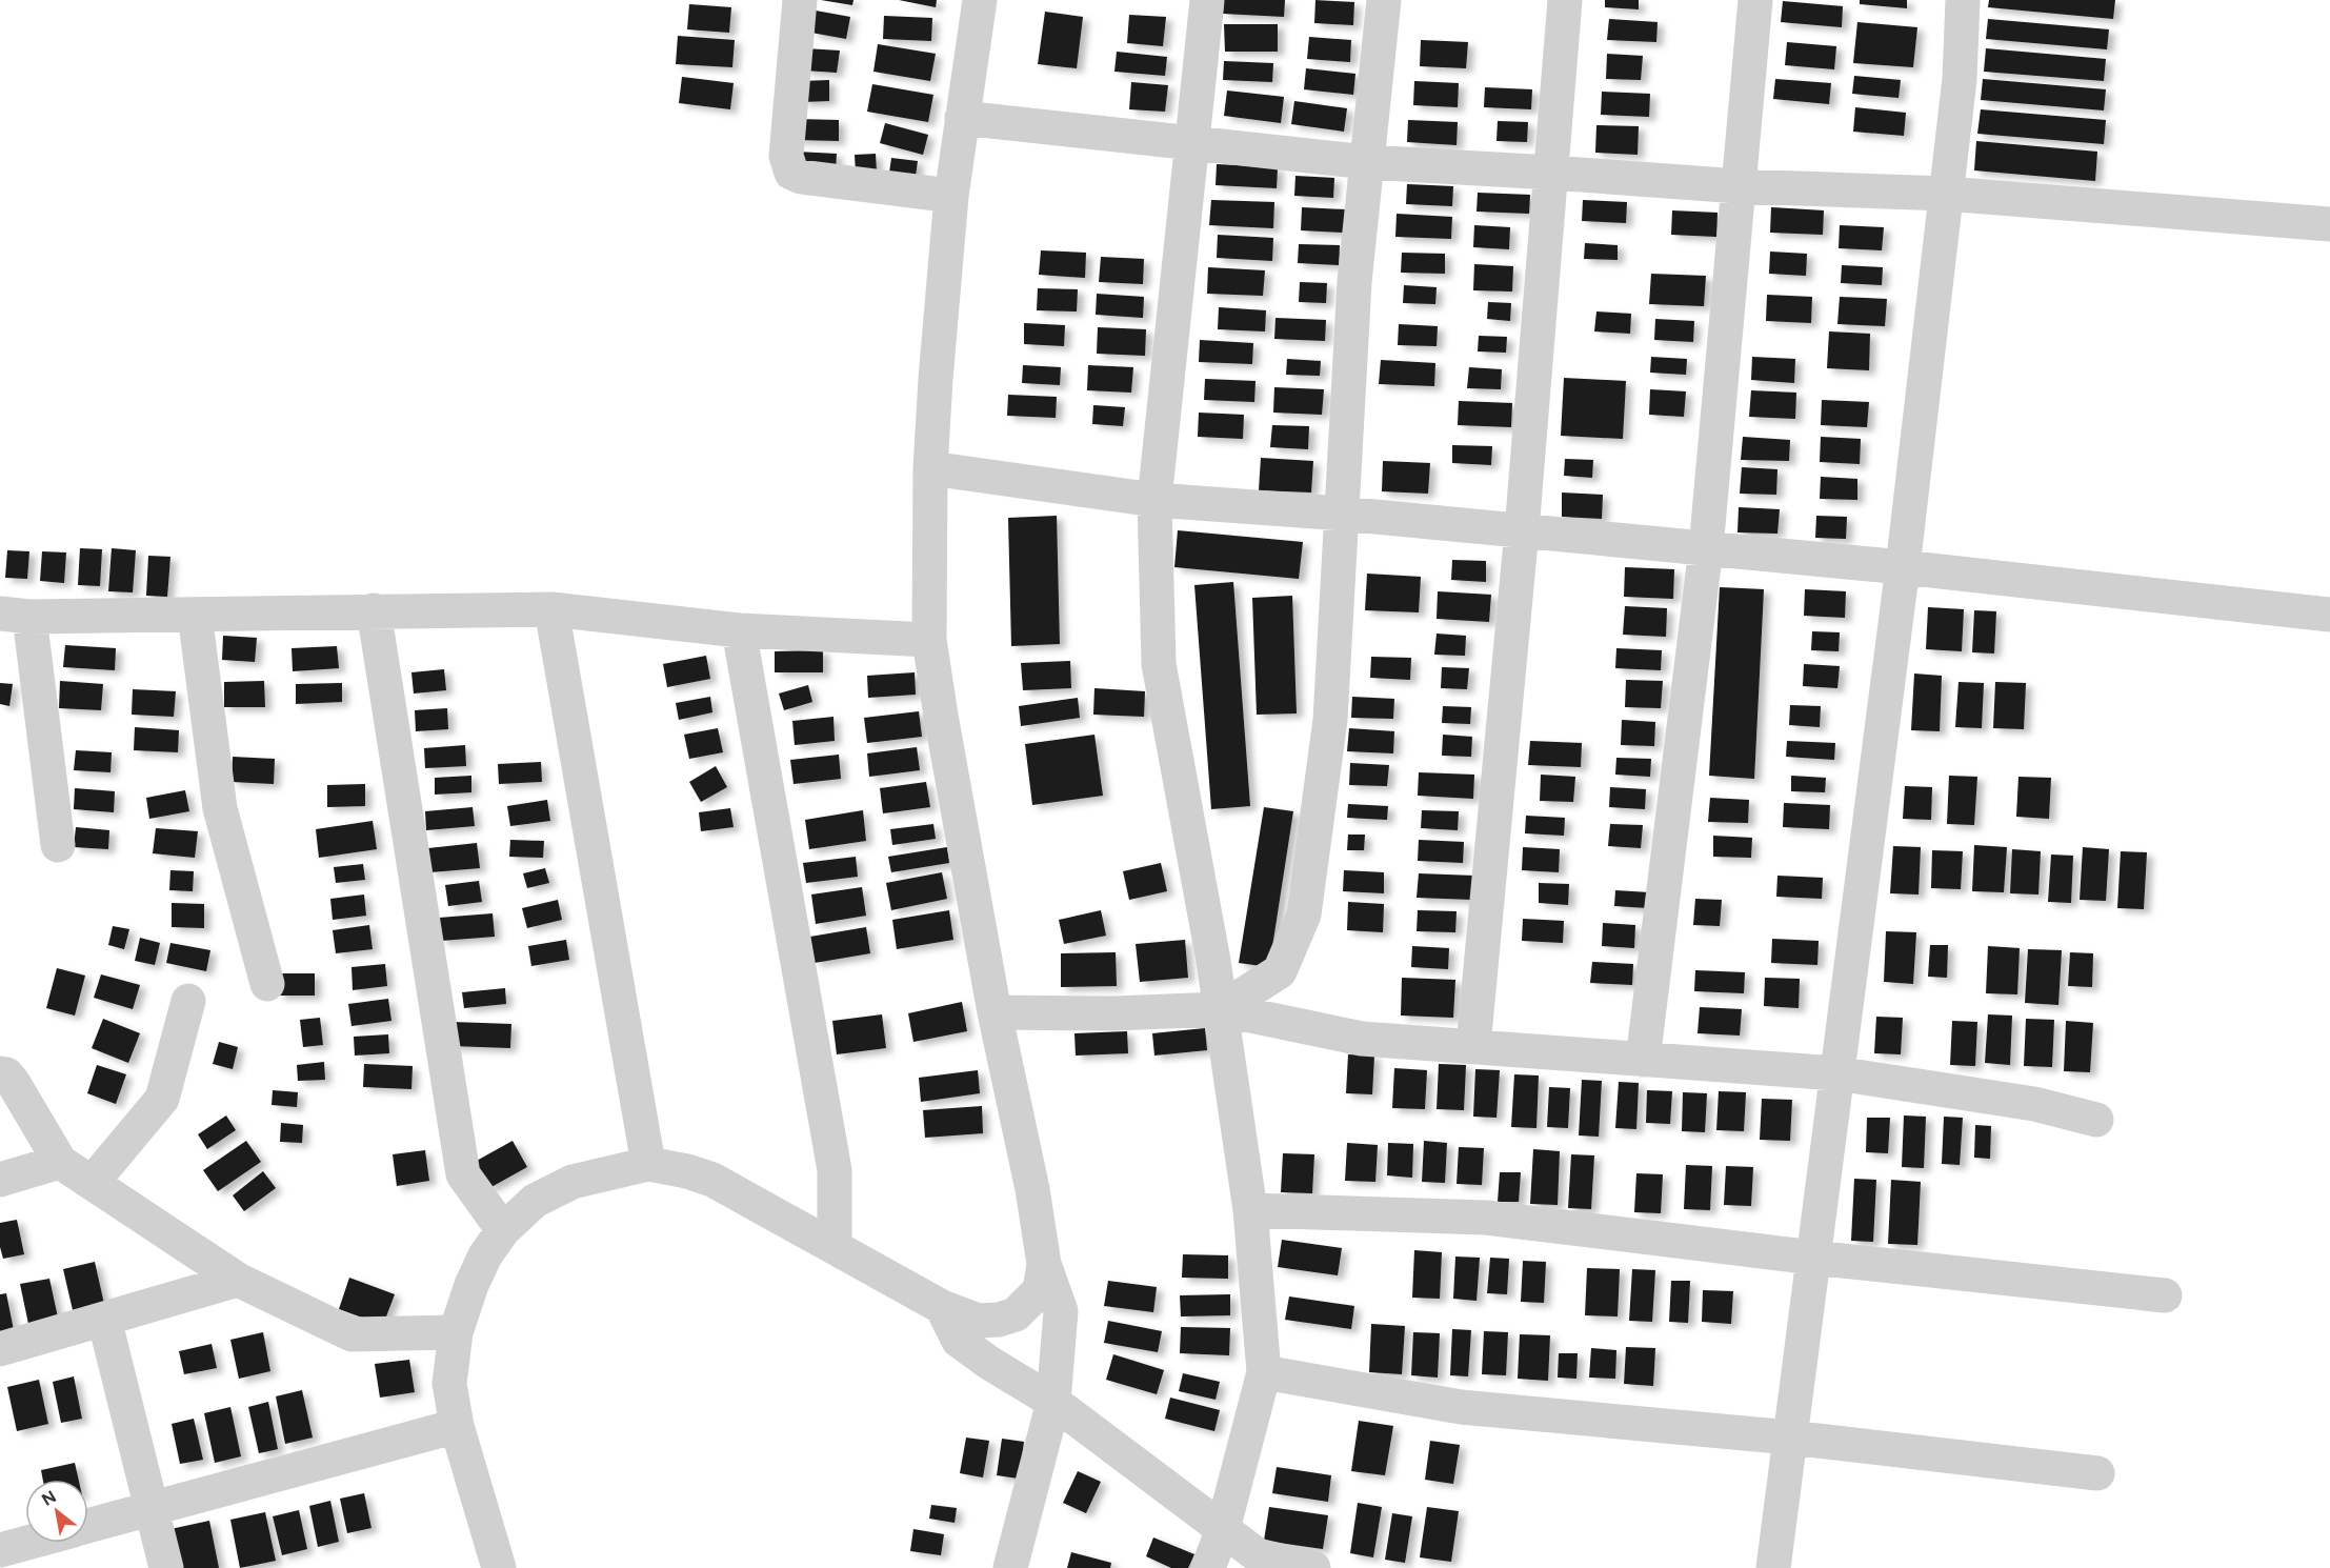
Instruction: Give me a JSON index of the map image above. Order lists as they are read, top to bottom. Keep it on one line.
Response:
{"north":"top left"}
